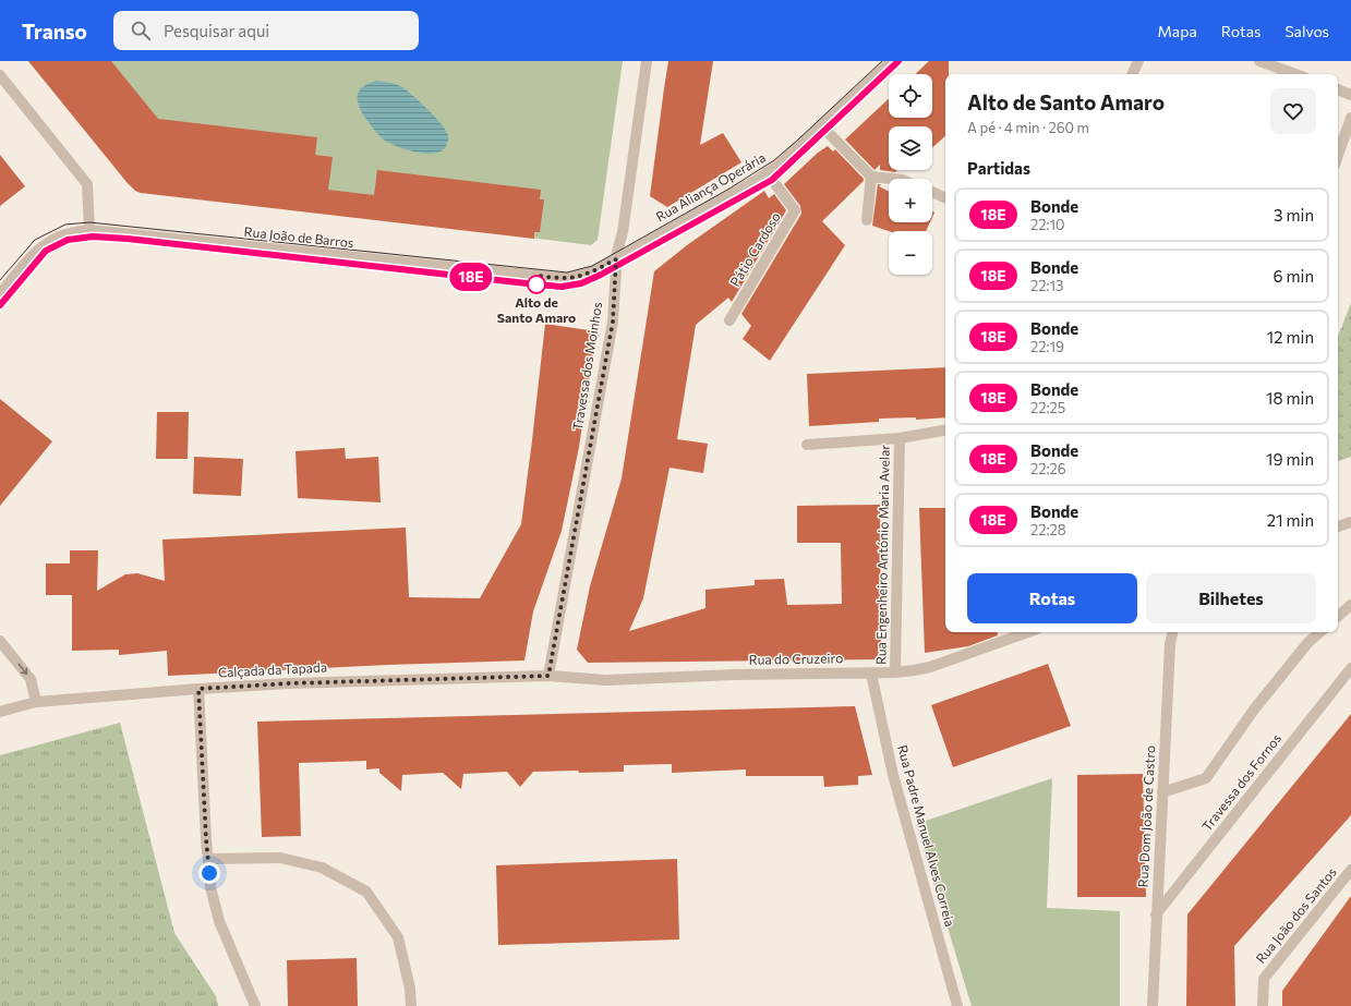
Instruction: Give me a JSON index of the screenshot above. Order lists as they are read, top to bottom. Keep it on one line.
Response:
{"streets":{"street":["Rua Aliança Operária","Rua João de Barros","Pátio Cardoso","Travessa dos Moinhos","Rua Engenheiro António Maria Avelar","Rua do Cruzeiro","Calçada da Tapada","Travessa dos Fornos","Rua Dom João de Castro","Rua Padre Manuel Alves Correia","Rua João dos Santos"]},"crossings":[["Rua Aliança Operária","Rua João de Barros"],["Rua Aliança Operária","Pátio Cardoso"],["Rua Aliança Operária","Travessa dos Moinhos"],["Rua João de Barros","Travessa dos Moinhos"],["Travessa dos Moinhos","Rua do Cruzeiro"],["Travessa dos Moinhos","Calçada da Tapada"],["Rua Engenheiro António Maria Avelar","Rua do Cruzeiro"],["Rua do Cruzeiro","Calçada da Tapada"],["Rua do Cruzeiro","Rua Padre Manuel Alves Correia"],["Travessa dos Fornos","Rua Dom João de Castro"]],"places":["Alto de Santo Amaro"],"lines":["tram line 18E"],"page":{"header":"Transo","search":"Pesquisar aqui","nav":["Mapa","Rotas","Salvos"],"on_map":"18E","map_buttons":["+","−"],"heading":[["Alto de Santo Amaro","A pé · 4 min · 260 m"],"Partidas"],"list":[{"mark":"18E","name":"Bonde","note":"22:10","value":"3 min"},{"mark":"18E","name":"Bonde","note":"22:13","value":"6 min"},{"mark":"18E","name":"Bonde","note":"22:19","value":"12 min"},{"mark":"18E","name":"Bonde","note":"22:25","value":"18 min"},{"mark":"18E","name":"Bonde","note":"22:26","value":"19 min"},{"mark":"18E","name":"Bonde","note":"22:28","value":"21 min"}],"buttons":["Rotas","Bilhetes"]}}
